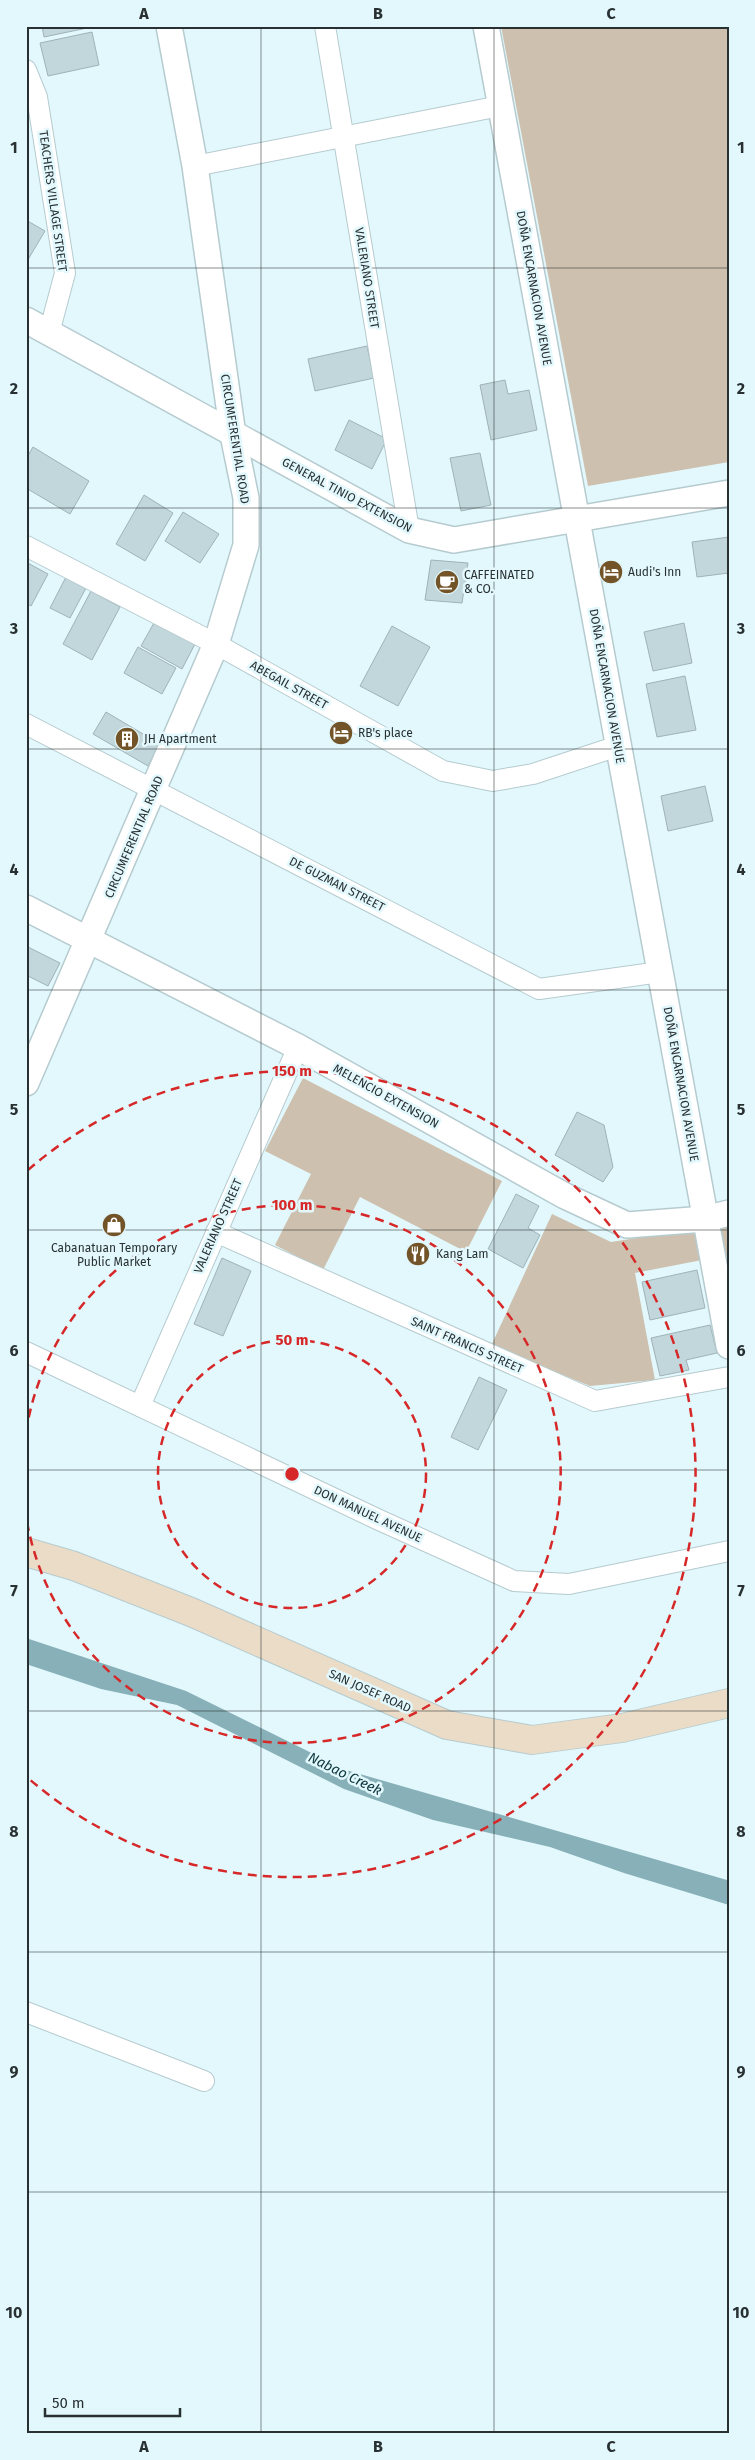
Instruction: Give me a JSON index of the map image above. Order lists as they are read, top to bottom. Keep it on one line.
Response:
{"streets":{"main road":["SAN JOSEF ROAD"],"street":["TEACHERS VILLAGE STREET","VALERIANO STREET","DOÑA ENCARNACION AVENUE","CIRCUMFERENTIAL ROAD","GENERAL TINIO EXTENSION","ABEGAIL STREET","DE GUZMAN STREET","MELENCIO EXTENSION","SAINT FRANCIS STREET","DON MANUEL AVENUE"]},"crossings":[["TEACHERS VILLAGE STREET","GENERAL TINIO EXTENSION"],["VALERIANO STREET","GENERAL TINIO EXTENSION"],["VALERIANO STREET","MELENCIO EXTENSION"],["VALERIANO STREET","SAINT FRANCIS STREET"],["VALERIANO STREET","DON MANUEL AVENUE"],["DOÑA ENCARNACION AVENUE","GENERAL TINIO EXTENSION"],["DOÑA ENCARNACION AVENUE","ABEGAIL STREET"],["DOÑA ENCARNACION AVENUE","DE GUZMAN STREET"],["DOÑA ENCARNACION AVENUE","MELENCIO EXTENSION"],["CIRCUMFERENTIAL ROAD","GENERAL TINIO EXTENSION"],["CIRCUMFERENTIAL ROAD","ABEGAIL STREET"],["CIRCUMFERENTIAL ROAD","DE GUZMAN STREET"],["CIRCUMFERENTIAL ROAD","MELENCIO EXTENSION"]],"water":["Nabao Creek"],"places":{"hotel":["Audi's Inn","RB's place"],"cafe":["CAFFEINATED & CO."],"building":["JH Apartment"],"shop":["Cabanatuan Temporary Public Market"],"restaurant":["Kang Lam"]},"scale_bar":"50 m","grid":{"columns":["A","B","C"],"rows":["1","2","3","4","5","6","7","8","9","10"]},"rings":["150 m","100 m","50 m"]}
